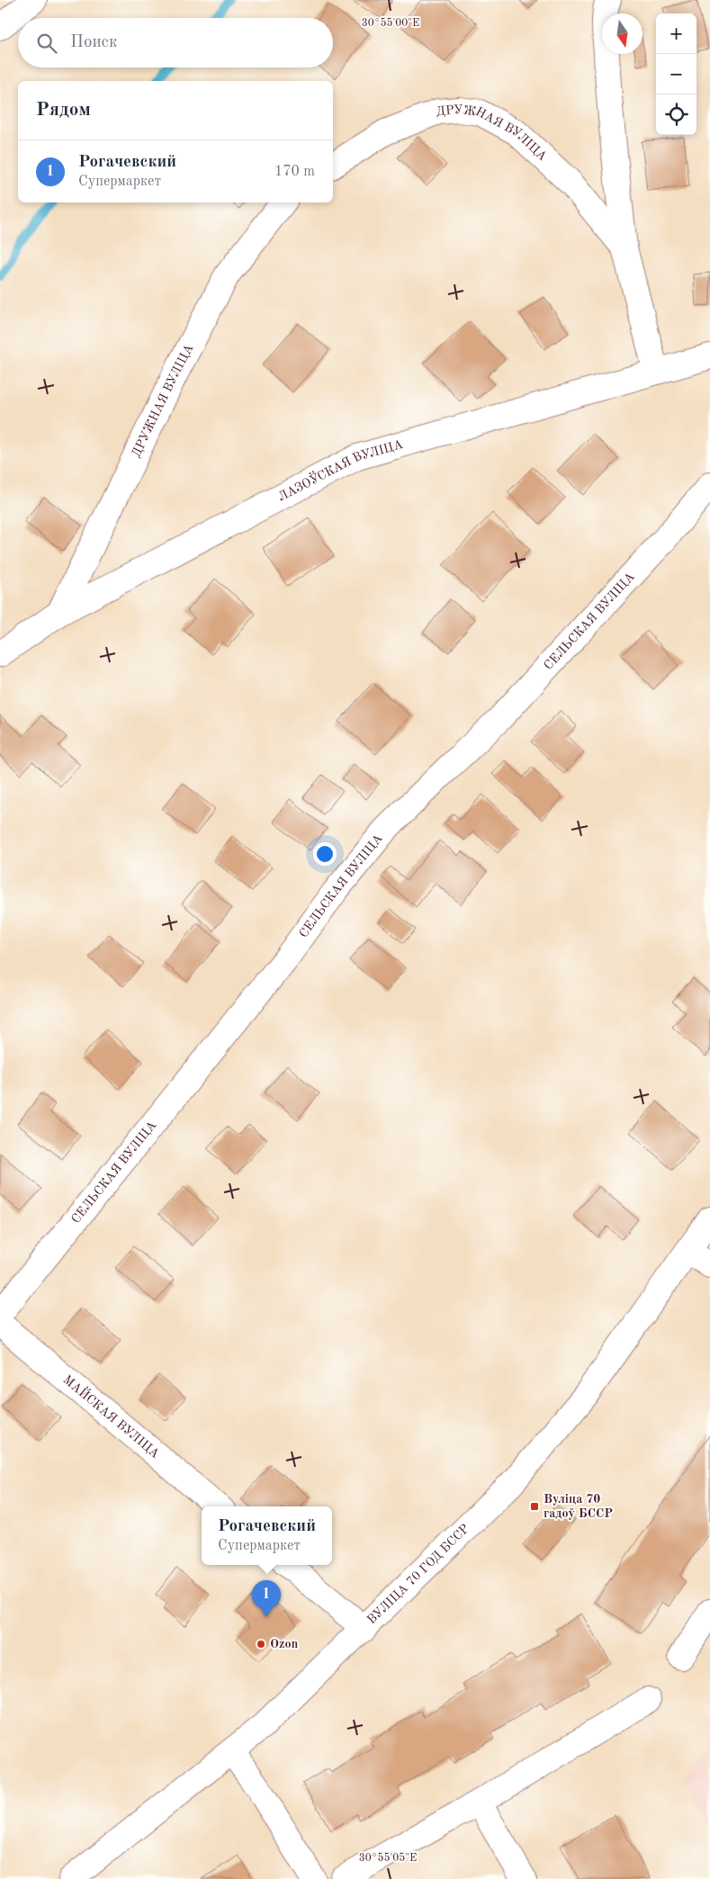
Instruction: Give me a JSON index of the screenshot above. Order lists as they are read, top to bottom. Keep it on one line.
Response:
{"streets":{"street":["ДРУЖНАЯ ВУЛІЦА","ЛАЗОЎСКАЯ ВУЛІЦА","СЕЛЬСКАЯ ВУЛІЦА","МАЙСКАЯ ВУЛІЦА","ВУЛІЦА 70 ГОД БССР"]},"crossings":[["ДРУЖНАЯ ВУЛІЦА","ЛАЗОЎСКАЯ ВУЛІЦА"]],"places":{"transit":["Вуліца 70 гадоў БССР"],"other":["Ozon"]},"north":"bottom","page":{"map_buttons":["+","−"],"search":"Поиск","heading":"Рядом","list":[{"mark":"1","name":"Рогачевский","note":"Супермаркет","value":"170 m"}],"popup":["Рогачевский","Супермаркет"],"pins":"1"},"coordinates":["30°55'00\"E","30°55'05\"E"]}
